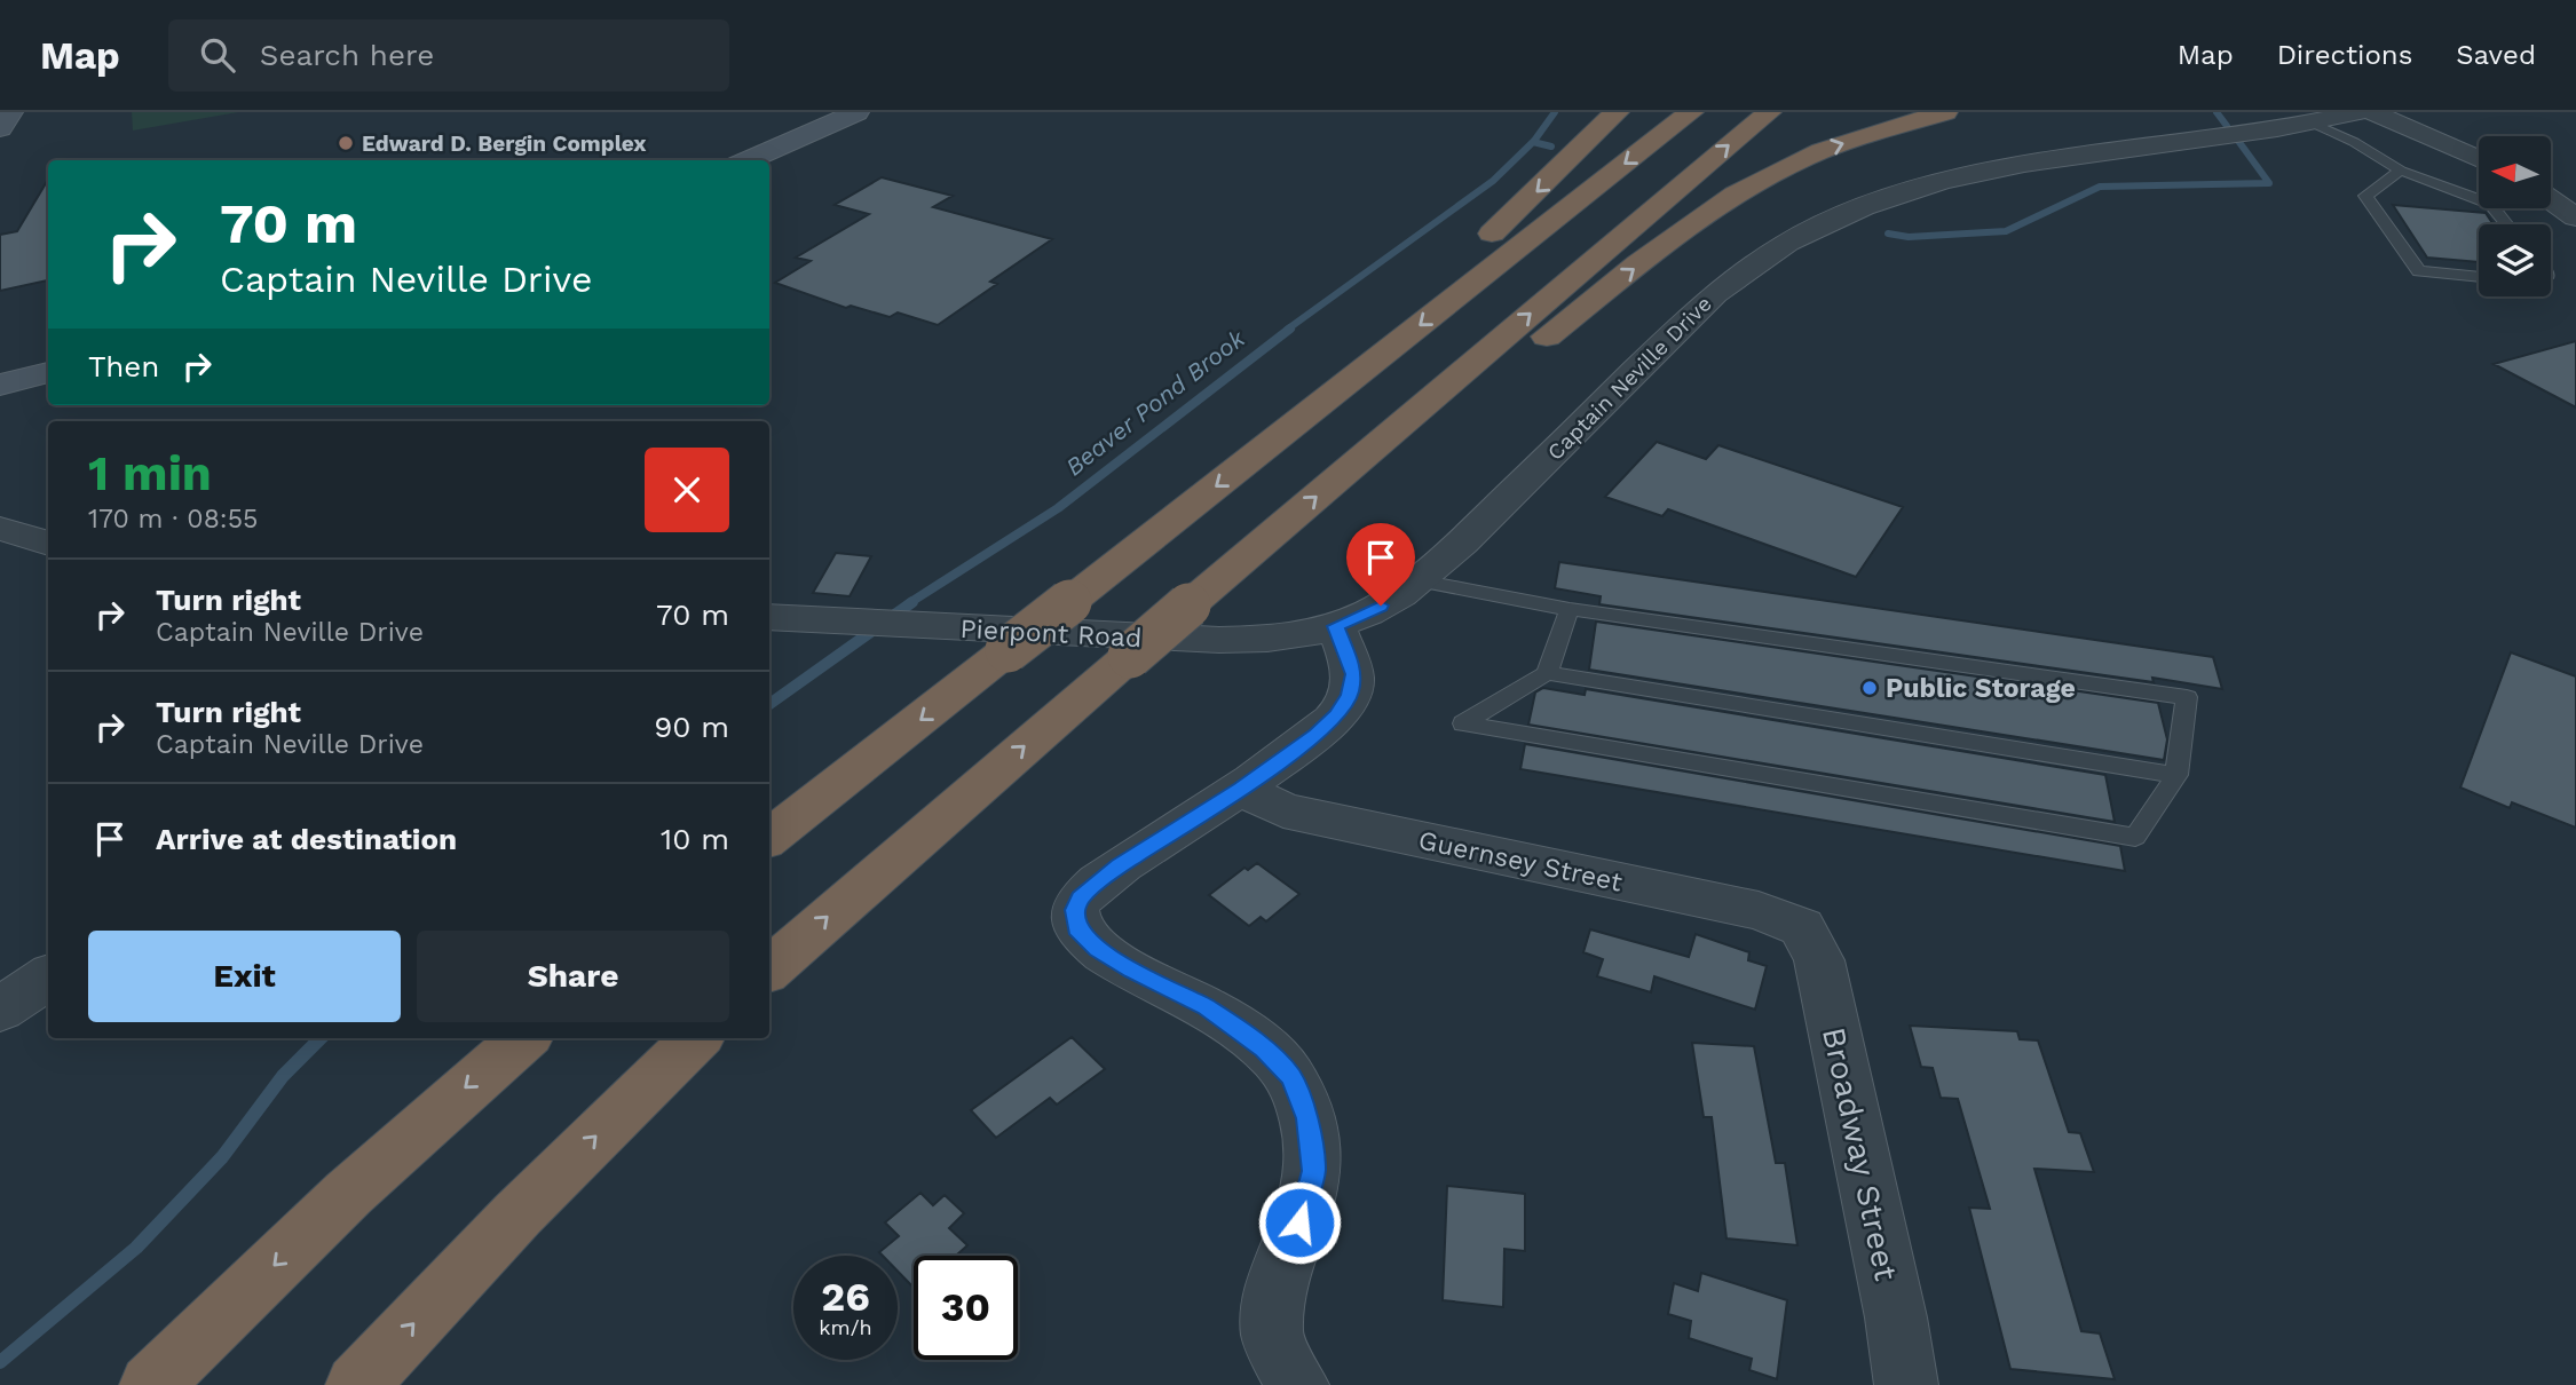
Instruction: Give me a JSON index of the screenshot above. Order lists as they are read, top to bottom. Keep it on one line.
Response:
{"streets":{"street":["Captain Neville Drive","Pierpont Road","Guernsey Street","Broadway Street"]},"crossings":[["Captain Neville Drive","Pierpont Road"],["Guernsey Street","Broadway Street"]],"water":["Beaver Pond Brook"],"places":["Edward D. Bergin Complex","Public Storage"],"north":"left","page":{"header":"Map","search":"Search here","nav":["Map","Directions","Saved"],"turn":["70 m","Captain Neville Drive"],"then":"Then","heading":["1 min","170 m · 08:55"],"list":[{"name":"Turn right","note":"Captain Neville Drive","value":"70 m"},{"name":"Turn right","note":"Captain Neville Drive","value":"90 m"},{"name":"Arrive at destination","value":"10 m"}],"buttons":["Exit","Share"],"speed":"26 km/h","limit":"30"}}
